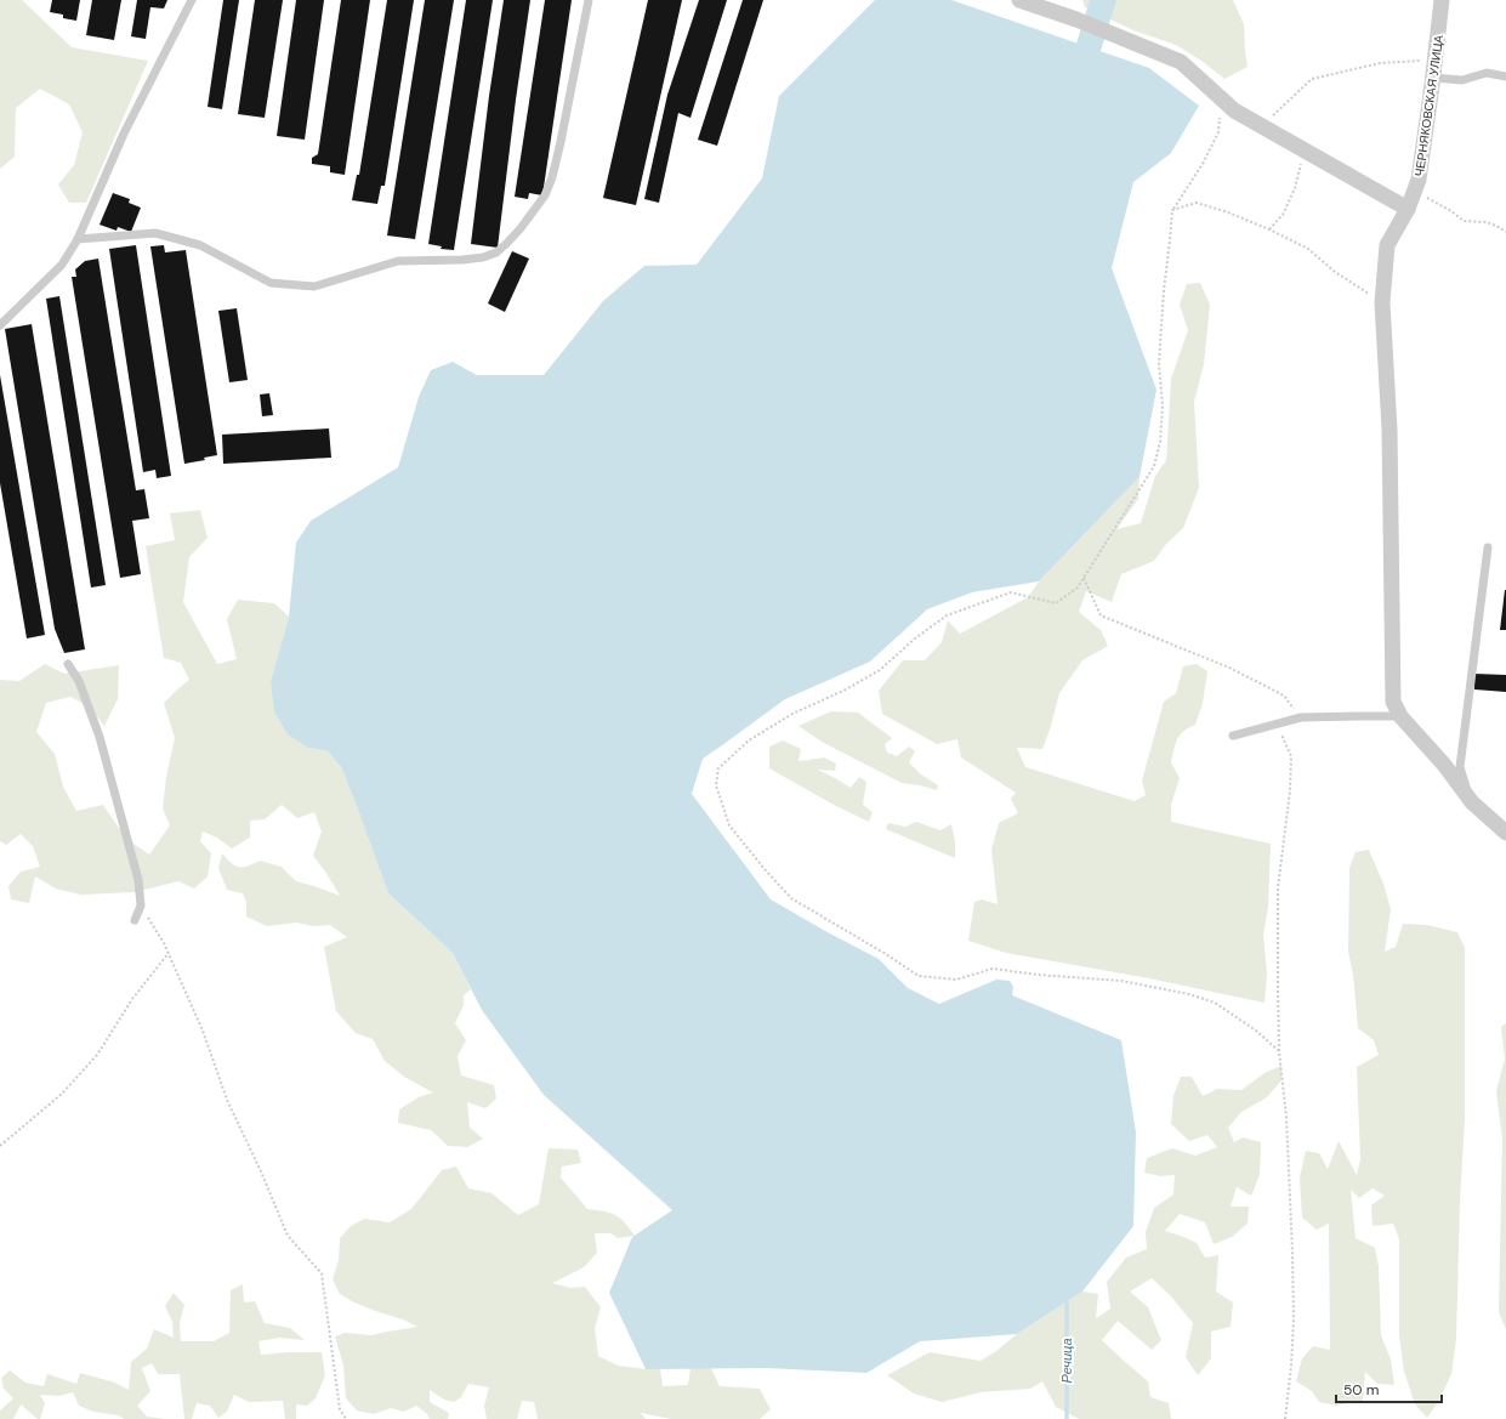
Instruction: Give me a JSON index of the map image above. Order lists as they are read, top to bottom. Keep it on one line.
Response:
{"streets":{"street":["ЧЕРНЯКОВСКАЯ УЛИЦА"]},"water":["Речица"],"scale_bar":"50 m"}
